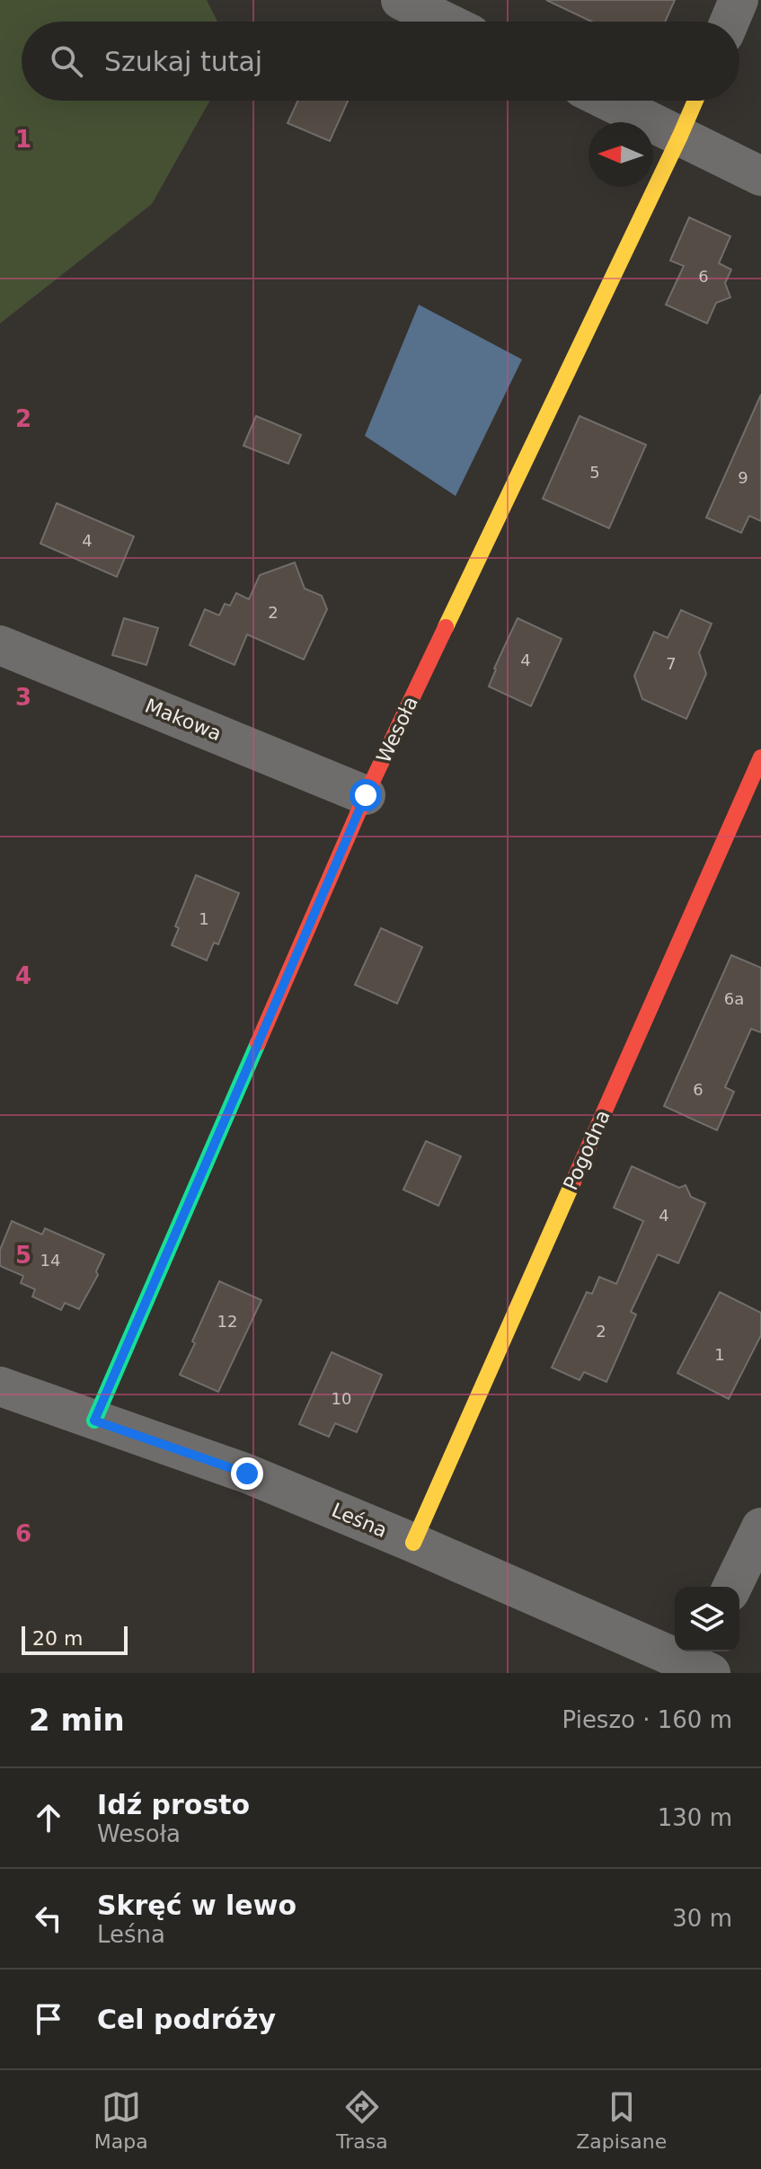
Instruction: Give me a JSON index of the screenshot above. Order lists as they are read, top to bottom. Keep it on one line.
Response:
{"streets":{"street":["Makowa","Wesoła","Pogodna","Leśna"]},"crossings":[["Makowa","Wesoła"],["Wesoła","Leśna"],["Pogodna","Leśna"]],"house_numbers":["6","5","9","4","2","4","7","1","6a","6","4","14","12","2","1","10"],"scale_bar":"20 m","north":"left","page":{"search":"Szukaj tutaj","scale":"20 m","heading":["2 min","Pieszo · 160 m"],"list":[["Idź prosto","Wesoła","130 m"],["Skręć w lewo","Leśna","30 m"],"Cel podróży"],"nav":["Mapa","Trasa","Zapisane"]},"grid":{"rows":["1","2","3","4","5","6"]}}
